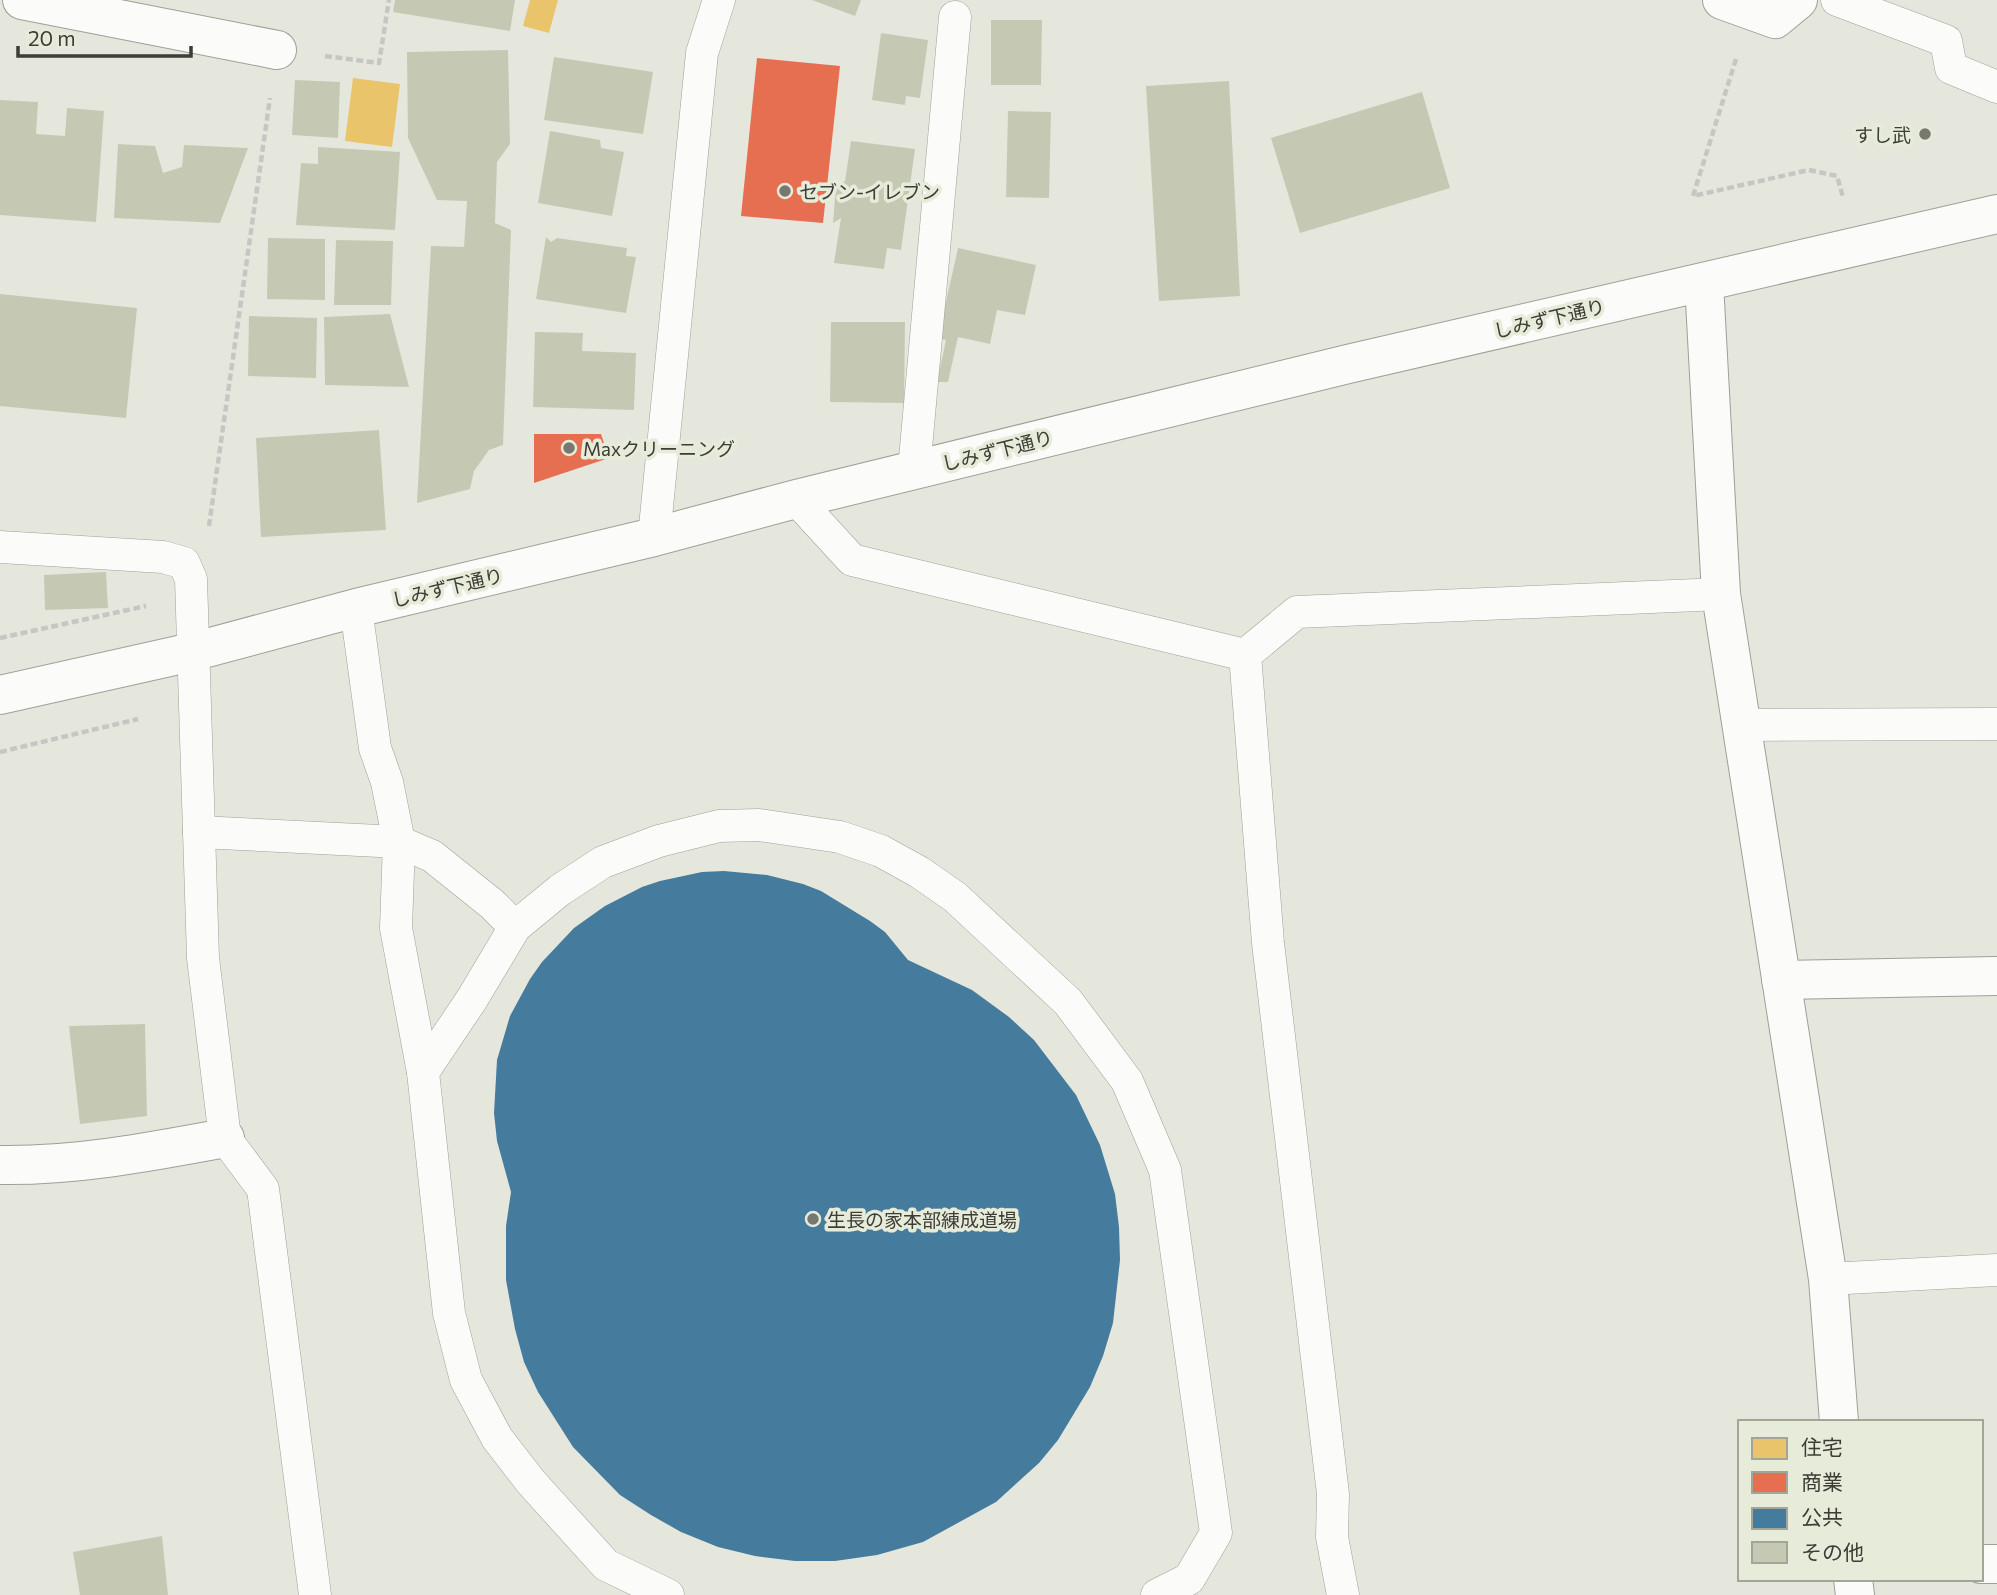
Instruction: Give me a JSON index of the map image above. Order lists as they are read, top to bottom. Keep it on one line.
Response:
{"streets":{"street":["しみず下通り"]},"places":["すし武","セブン-イレブン","Maxクリーニング","生長の家本部練成道場"],"legend":["住宅","商業","公共","その他"],"scale_bar":"20 m"}
